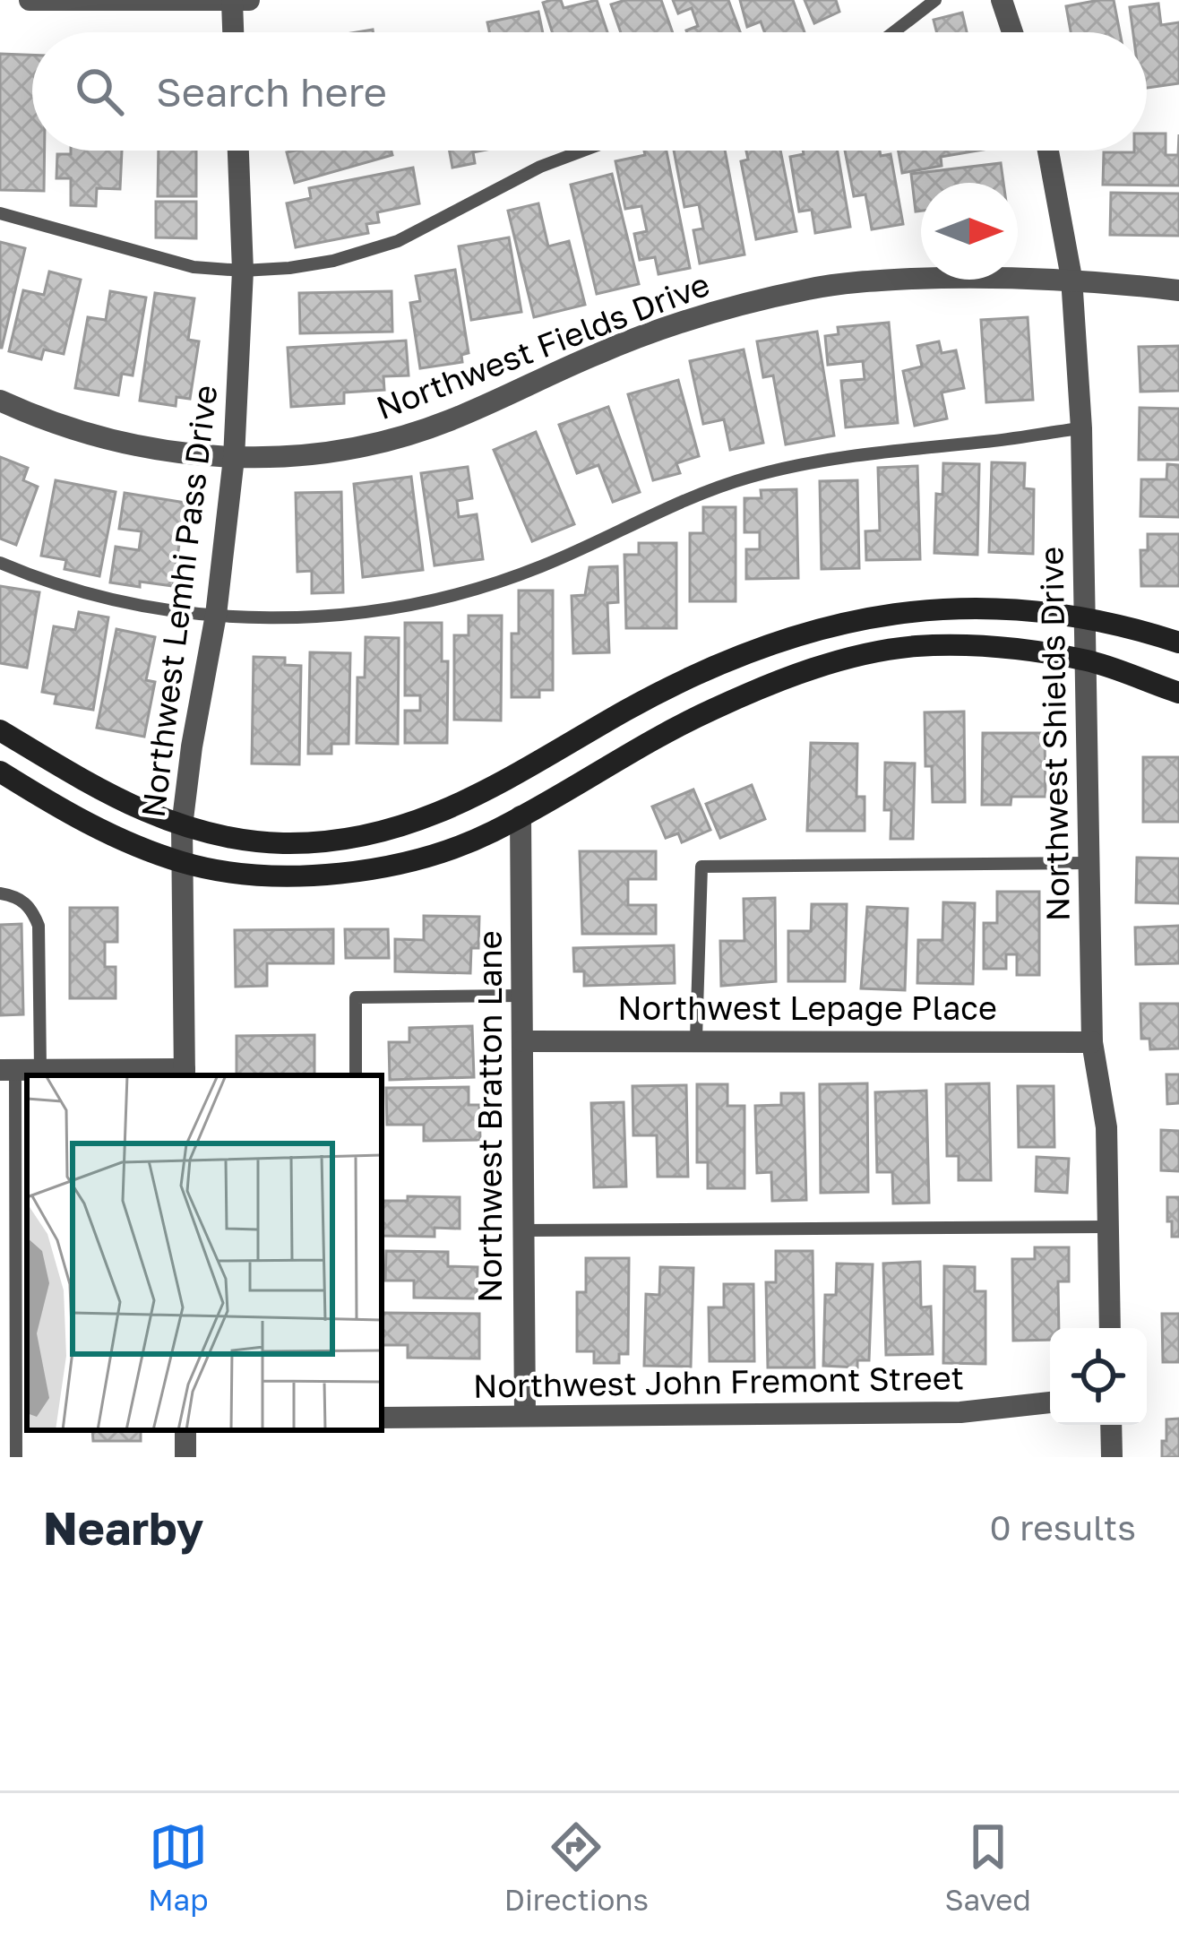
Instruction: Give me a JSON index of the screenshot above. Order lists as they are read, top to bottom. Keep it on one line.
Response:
{"streets":{"street":["Northwest Fields Drive","Northwest Lemhi Pass Drive","Northwest Shields Drive","Northwest Lepage Place","Northwest Bratton Lane","Northwest John Fremont Street"]},"crossings":[["Northwest Fields Drive","Northwest Lemhi Pass Drive"],["Northwest Fields Drive","Northwest Shields Drive"],["Northwest Shields Drive","Northwest Lepage Place"],["Northwest Lepage Place","Northwest Bratton Lane"],["Northwest Bratton Lane","Northwest John Fremont Street"]],"north":"right","page":{"search":"Search here","heading":["Nearby","0 results"],"nav":["Map","Directions","Saved"]}}
